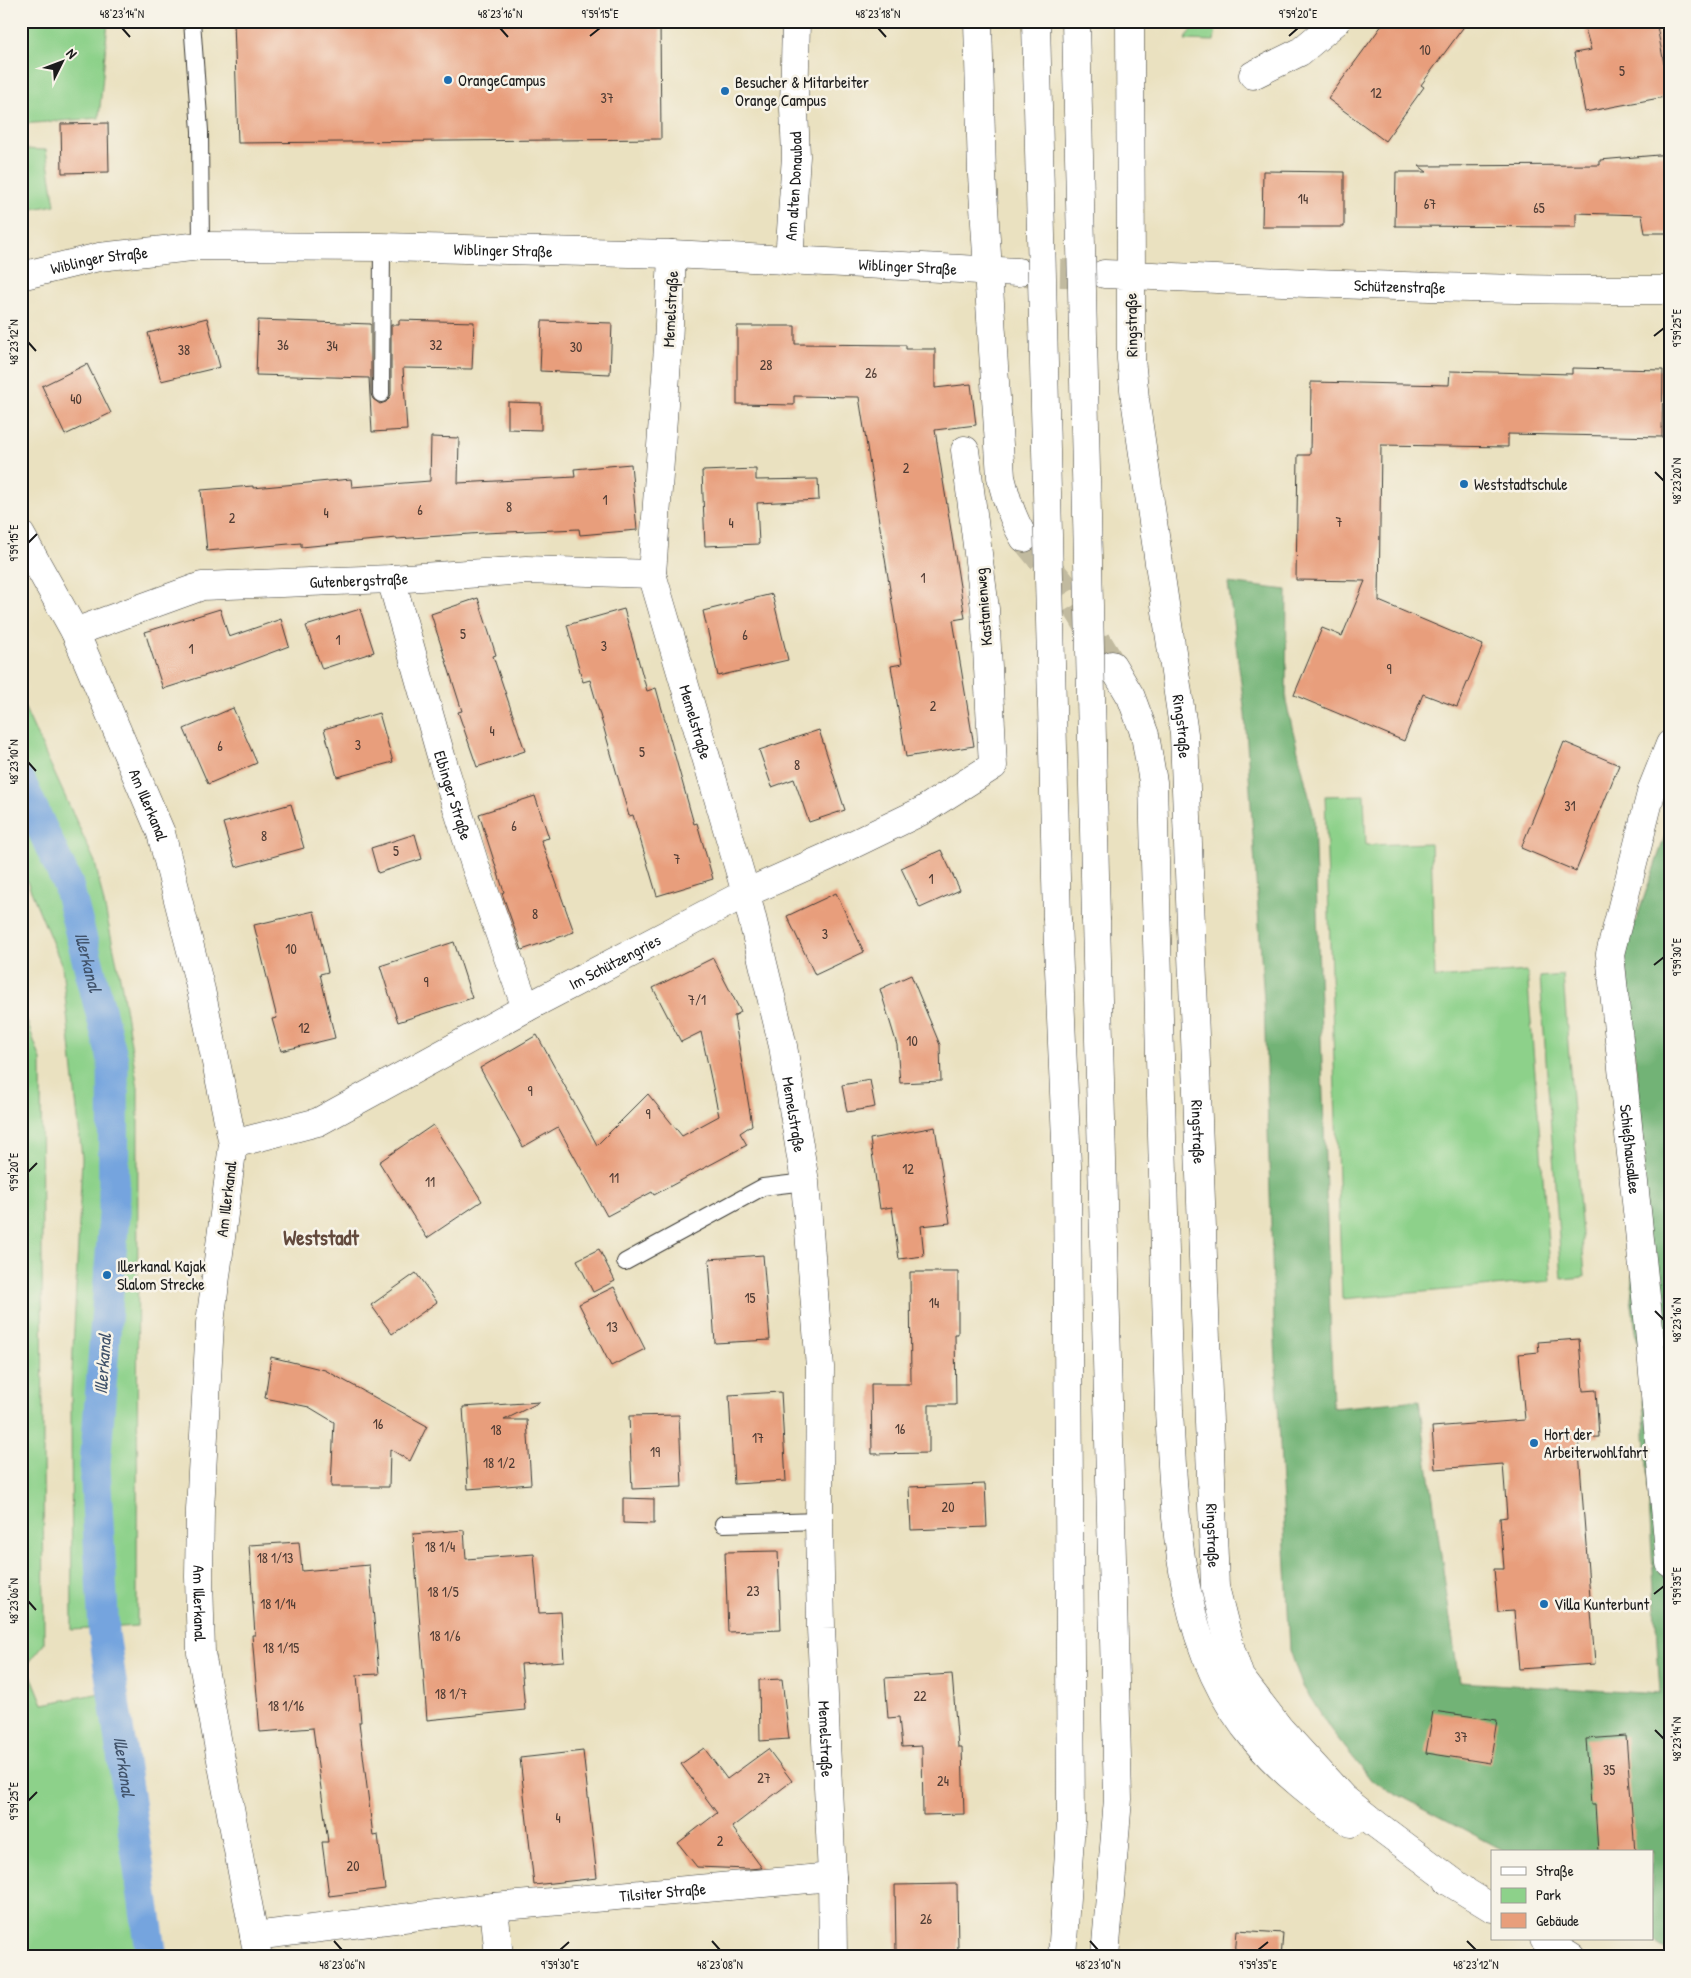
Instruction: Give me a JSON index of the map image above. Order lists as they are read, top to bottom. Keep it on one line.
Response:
{"streets":{"main road":["Am alten Donaubad","Wiblinger Straße","Schützenstraße","Memelstraße","Ringstraße","Gutenbergstraße","Kastanienweg","Elbinger Straße","Am Illerkanal","Im Schützengries","Schießhausallee","Tilsiter Straße"]},"crossings":[["Am alten Donaubad","Wiblinger Straße"],["Wiblinger Straße","Memelstraße"],["Schützenstraße","Ringstraße"],["Memelstraße","Gutenbergstraße"],["Memelstraße","Im Schützengries"],["Memelstraße","Tilsiter Straße"],["Gutenbergstraße","Elbinger Straße"],["Gutenbergstraße","Am Illerkanal"],["Kastanienweg","Im Schützengries"],["Elbinger Straße","Im Schützengries"],["Am Illerkanal","Im Schützengries"],["Am Illerkanal","Tilsiter Straße"]],"districts":["Weststadt"],"water":["Illerkanal"],"places":["OrangeCampus","Besucher & Mitarbeiter Orange Campus","Weststadtschule","Illerkanal Kajak Slalom Strecke","Hort der Arbeiterwohlfahrt","Villa Kunterbunt"],"house_numbers":["10","5","12","37","14","67","65","36","32","34","30","38","28","26","40","2","1","8","6","4","2","7","4","1","5","6","1","3","1","9","2","4","3","6","5","8","31","6","8","5","7","1","8","3","10","9","7/1","12","10","9","9","12","11","11","15","14","13","16","16","18","17","19","18 1/2","20","18 1/4","18 1/13","23","18 1/5","18 1/14","18 1/6","18 1/15","18 1/7","22","18 1/16","37","35","27","24","4","2","20","26"],"legend":["Straße","Park","Gebäude"],"north":"top right","coordinates":["48°23'14\"N","48°23'16\"N","9°59'15\"E","48°23'18\"N","9°59'20\"E","9°59'25\"E","48°23'12\"N","48°23'20\"N","48°23'10\"N","9°59'30\"E","9°59'35\"E","48°23'06\"N","48°23'08\"N"]}
